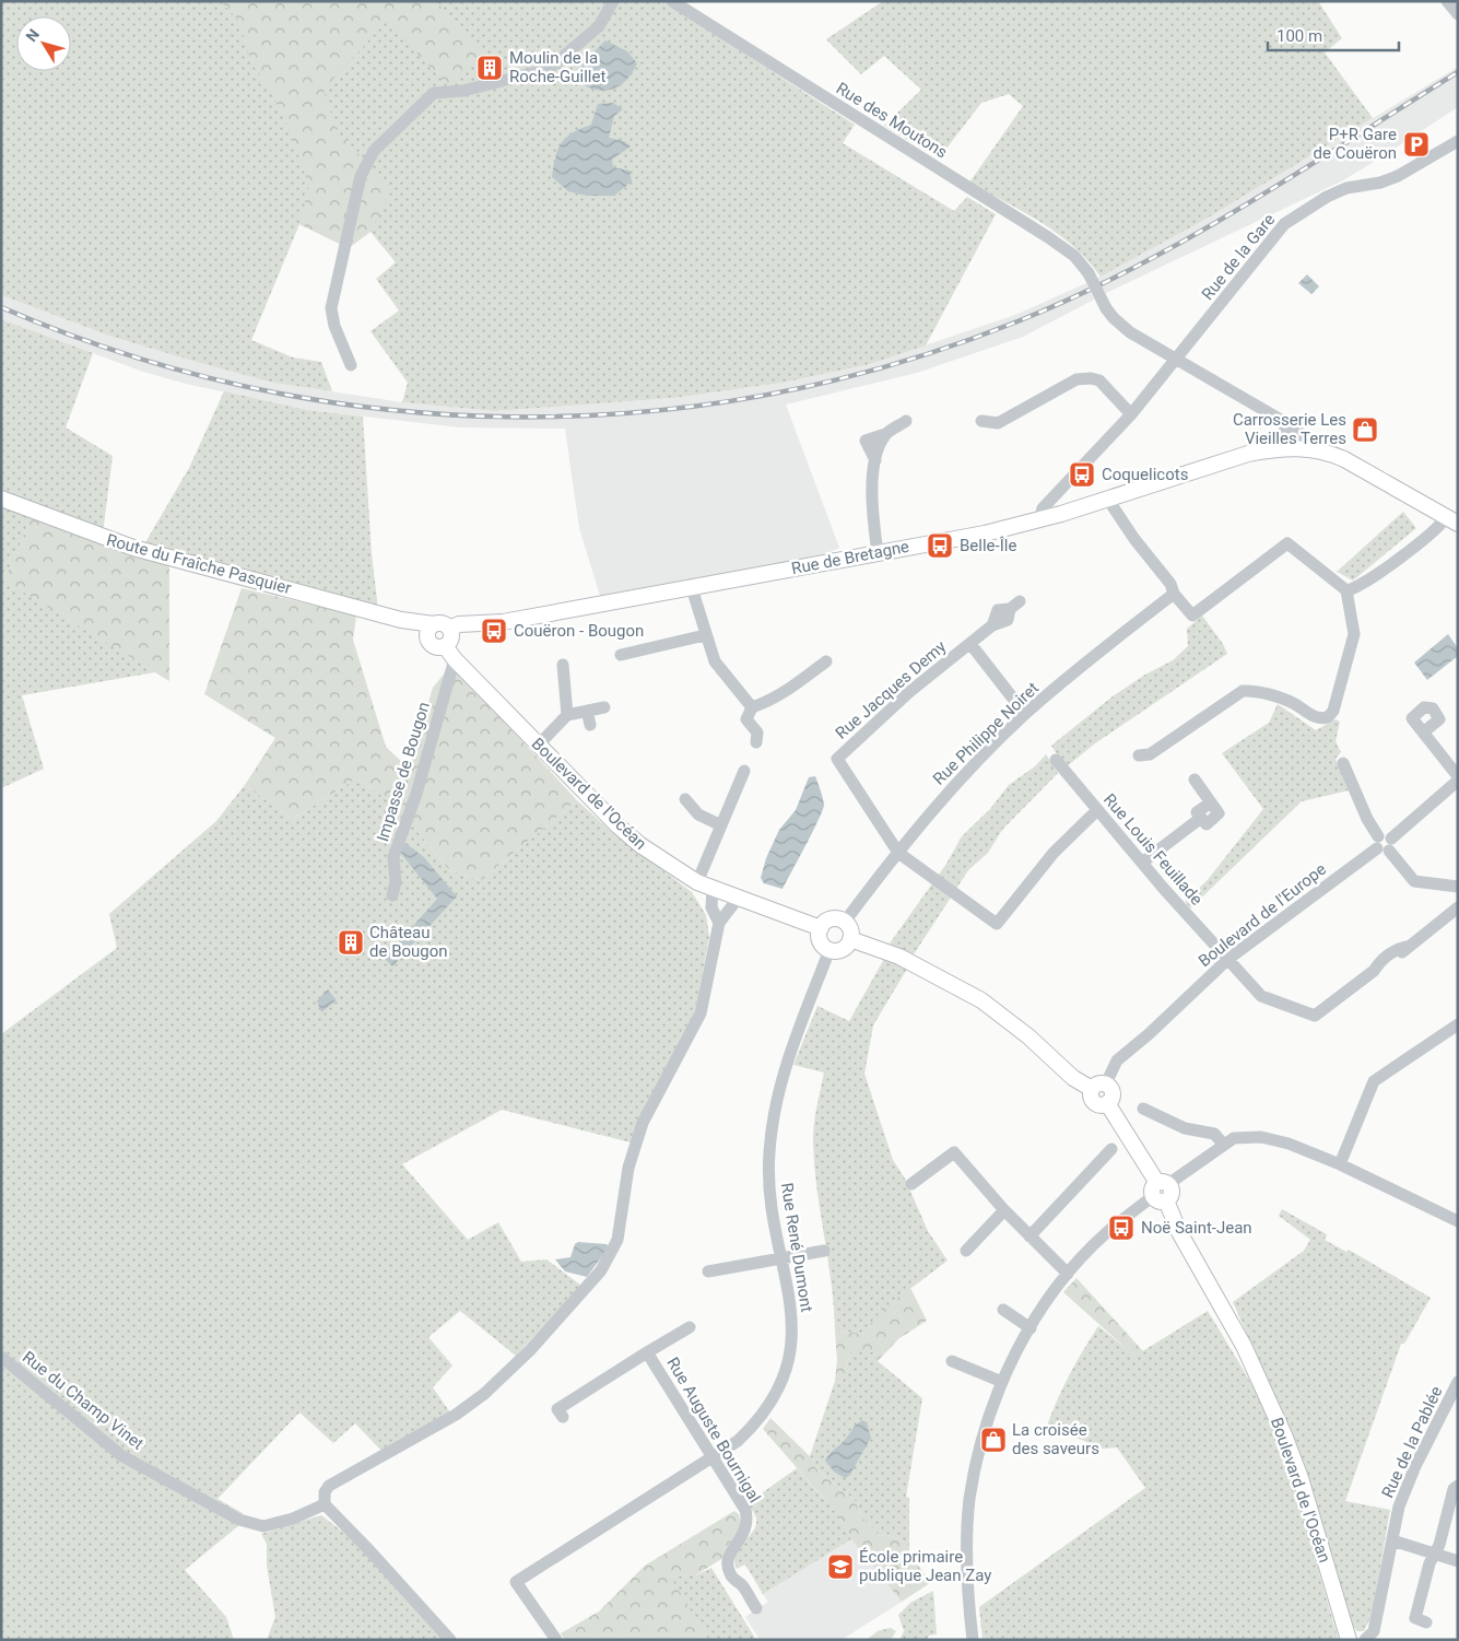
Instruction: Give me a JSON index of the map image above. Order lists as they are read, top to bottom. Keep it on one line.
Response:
{"streets":{"main road":["Rue de Bretagne","Route du Fraîche Pasquier","Boulevard de l'Océan"],"street":["Rue des Moutons","Rue de la Gare","Rue Jacques Demy","Rue Philippe Noiret","Impasse de Bougon","Rue Louis Feuillade","Boulevard de l'Europe","Rue René Dumont","Rue du Champ Vinet","Rue Auguste Bournigal","Rue de la Pablée"]},"crossings":[["Rue des Moutons","Rue de la Gare"],["Rue des Moutons","Rue de Bretagne"],["Rue de la Gare","Rue de Bretagne"],["Rue de Bretagne","Route du Fraîche Pasquier"],["Rue de Bretagne","Boulevard de l'Océan"],["Route du Fraîche Pasquier","Boulevard de l'Océan"],["Rue Jacques Demy","Rue Philippe Noiret"],["Rue Jacques Demy","Rue Louis Feuillade"],["Rue Philippe Noiret","Boulevard de l'Océan"],["Rue Philippe Noiret","Rue René Dumont"],["Impasse de Bougon","Boulevard de l'Océan"],["Boulevard de l'Océan","Boulevard de l'Europe"],["Boulevard de l'Océan","Rue René Dumont"],["Rue Louis Feuillade","Boulevard de l'Europe"],["Rue René Dumont","Rue Auguste Bournigal"]],"places":{"building":["Moulin de la Roche-Guillet","Château de Bougon"],"parking":["P+R Gare de Couëron"],"shop":["Carrosserie Les Vieilles Terres","La croisée des saveurs"],"bus stop":["Coquelicots","Belle-Île","Couëron - Bougon","Noë Saint-Jean"],"school or university":["École primaire publique Jean Zay"]},"scale_bar":"100 m","north":"top left"}
